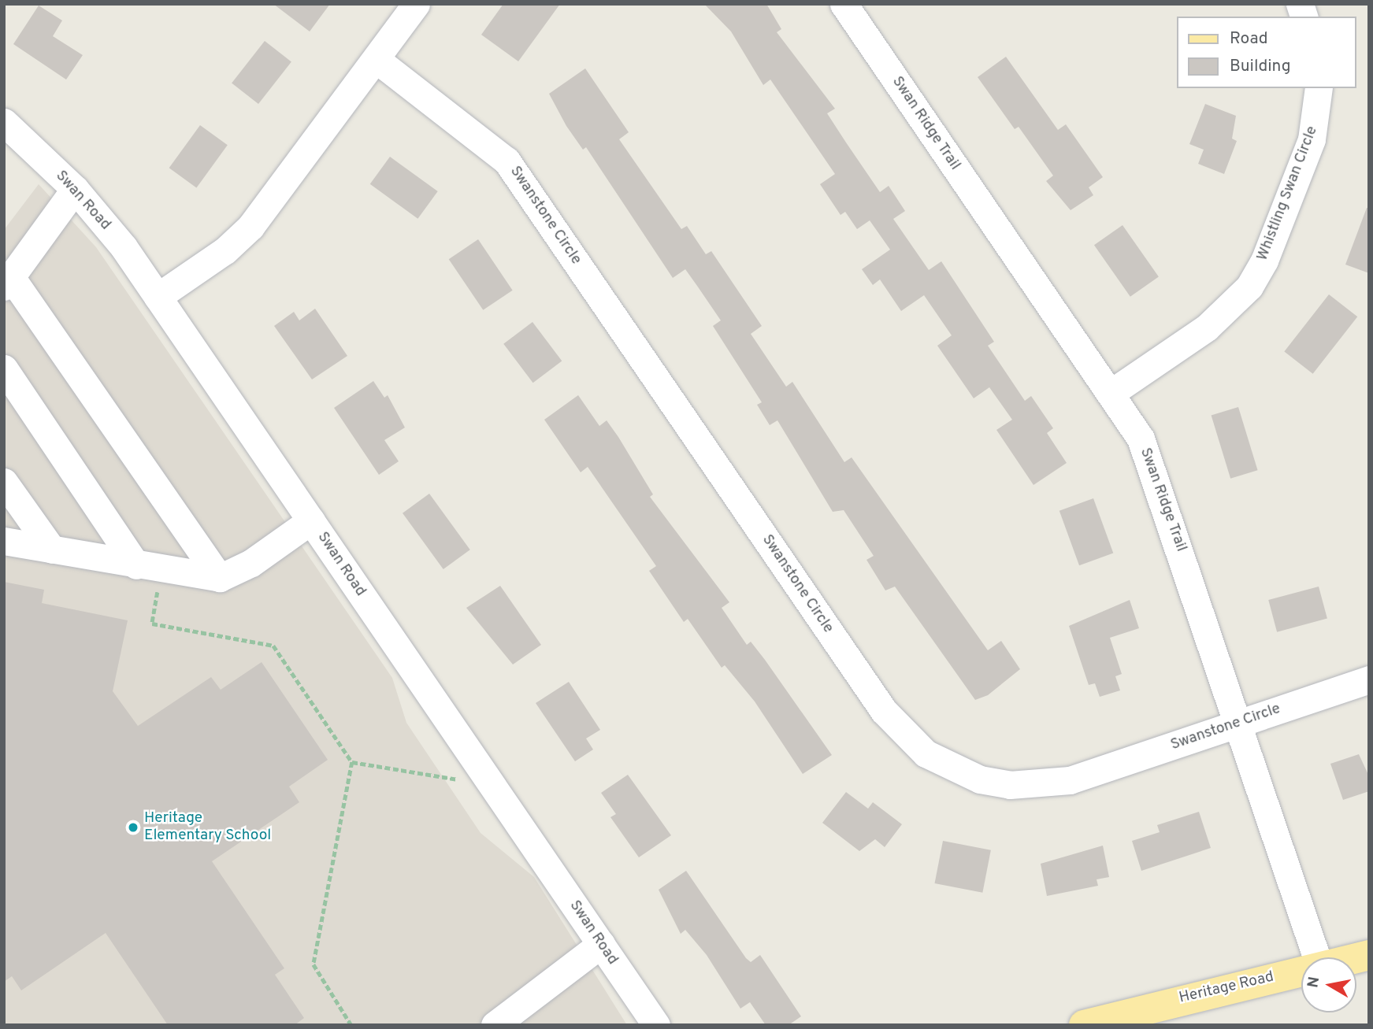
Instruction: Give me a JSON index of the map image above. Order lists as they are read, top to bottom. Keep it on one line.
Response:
{"streets":{"main road":["Heritage Road"],"street":["Swan Ridge Trail","Whistling Swan Circle","Swan Road","Swanstone Circle"]},"crossings":[["Swan Ridge Trail","Whistling Swan Circle"],["Swan Ridge Trail","Swanstone Circle"]],"places":["Heritage Elementary School"],"legend":["Road","Building"],"north":"left"}
